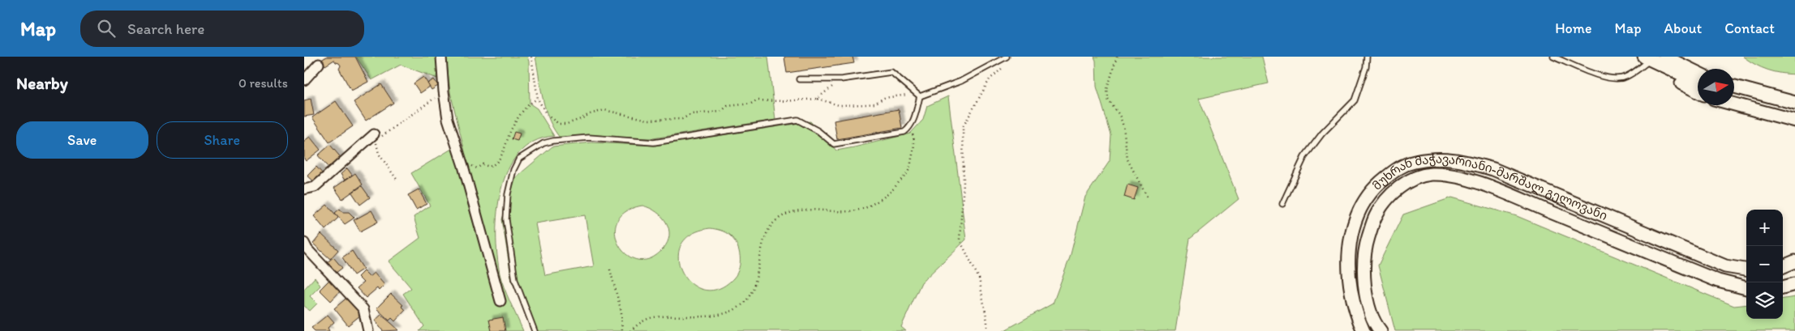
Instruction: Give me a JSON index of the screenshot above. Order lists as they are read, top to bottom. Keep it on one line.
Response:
{"streets":{"main road":["მუხრან მაჭავარიანი-მარშალ გელოვანი"]},"north":"right","page":{"header":"Map","search":"Search here","nav":["Home","Map","About","Contact"],"heading":["Nearby","0 results"],"buttons":["Save","Share"],"map_buttons":["+","−"]}}
